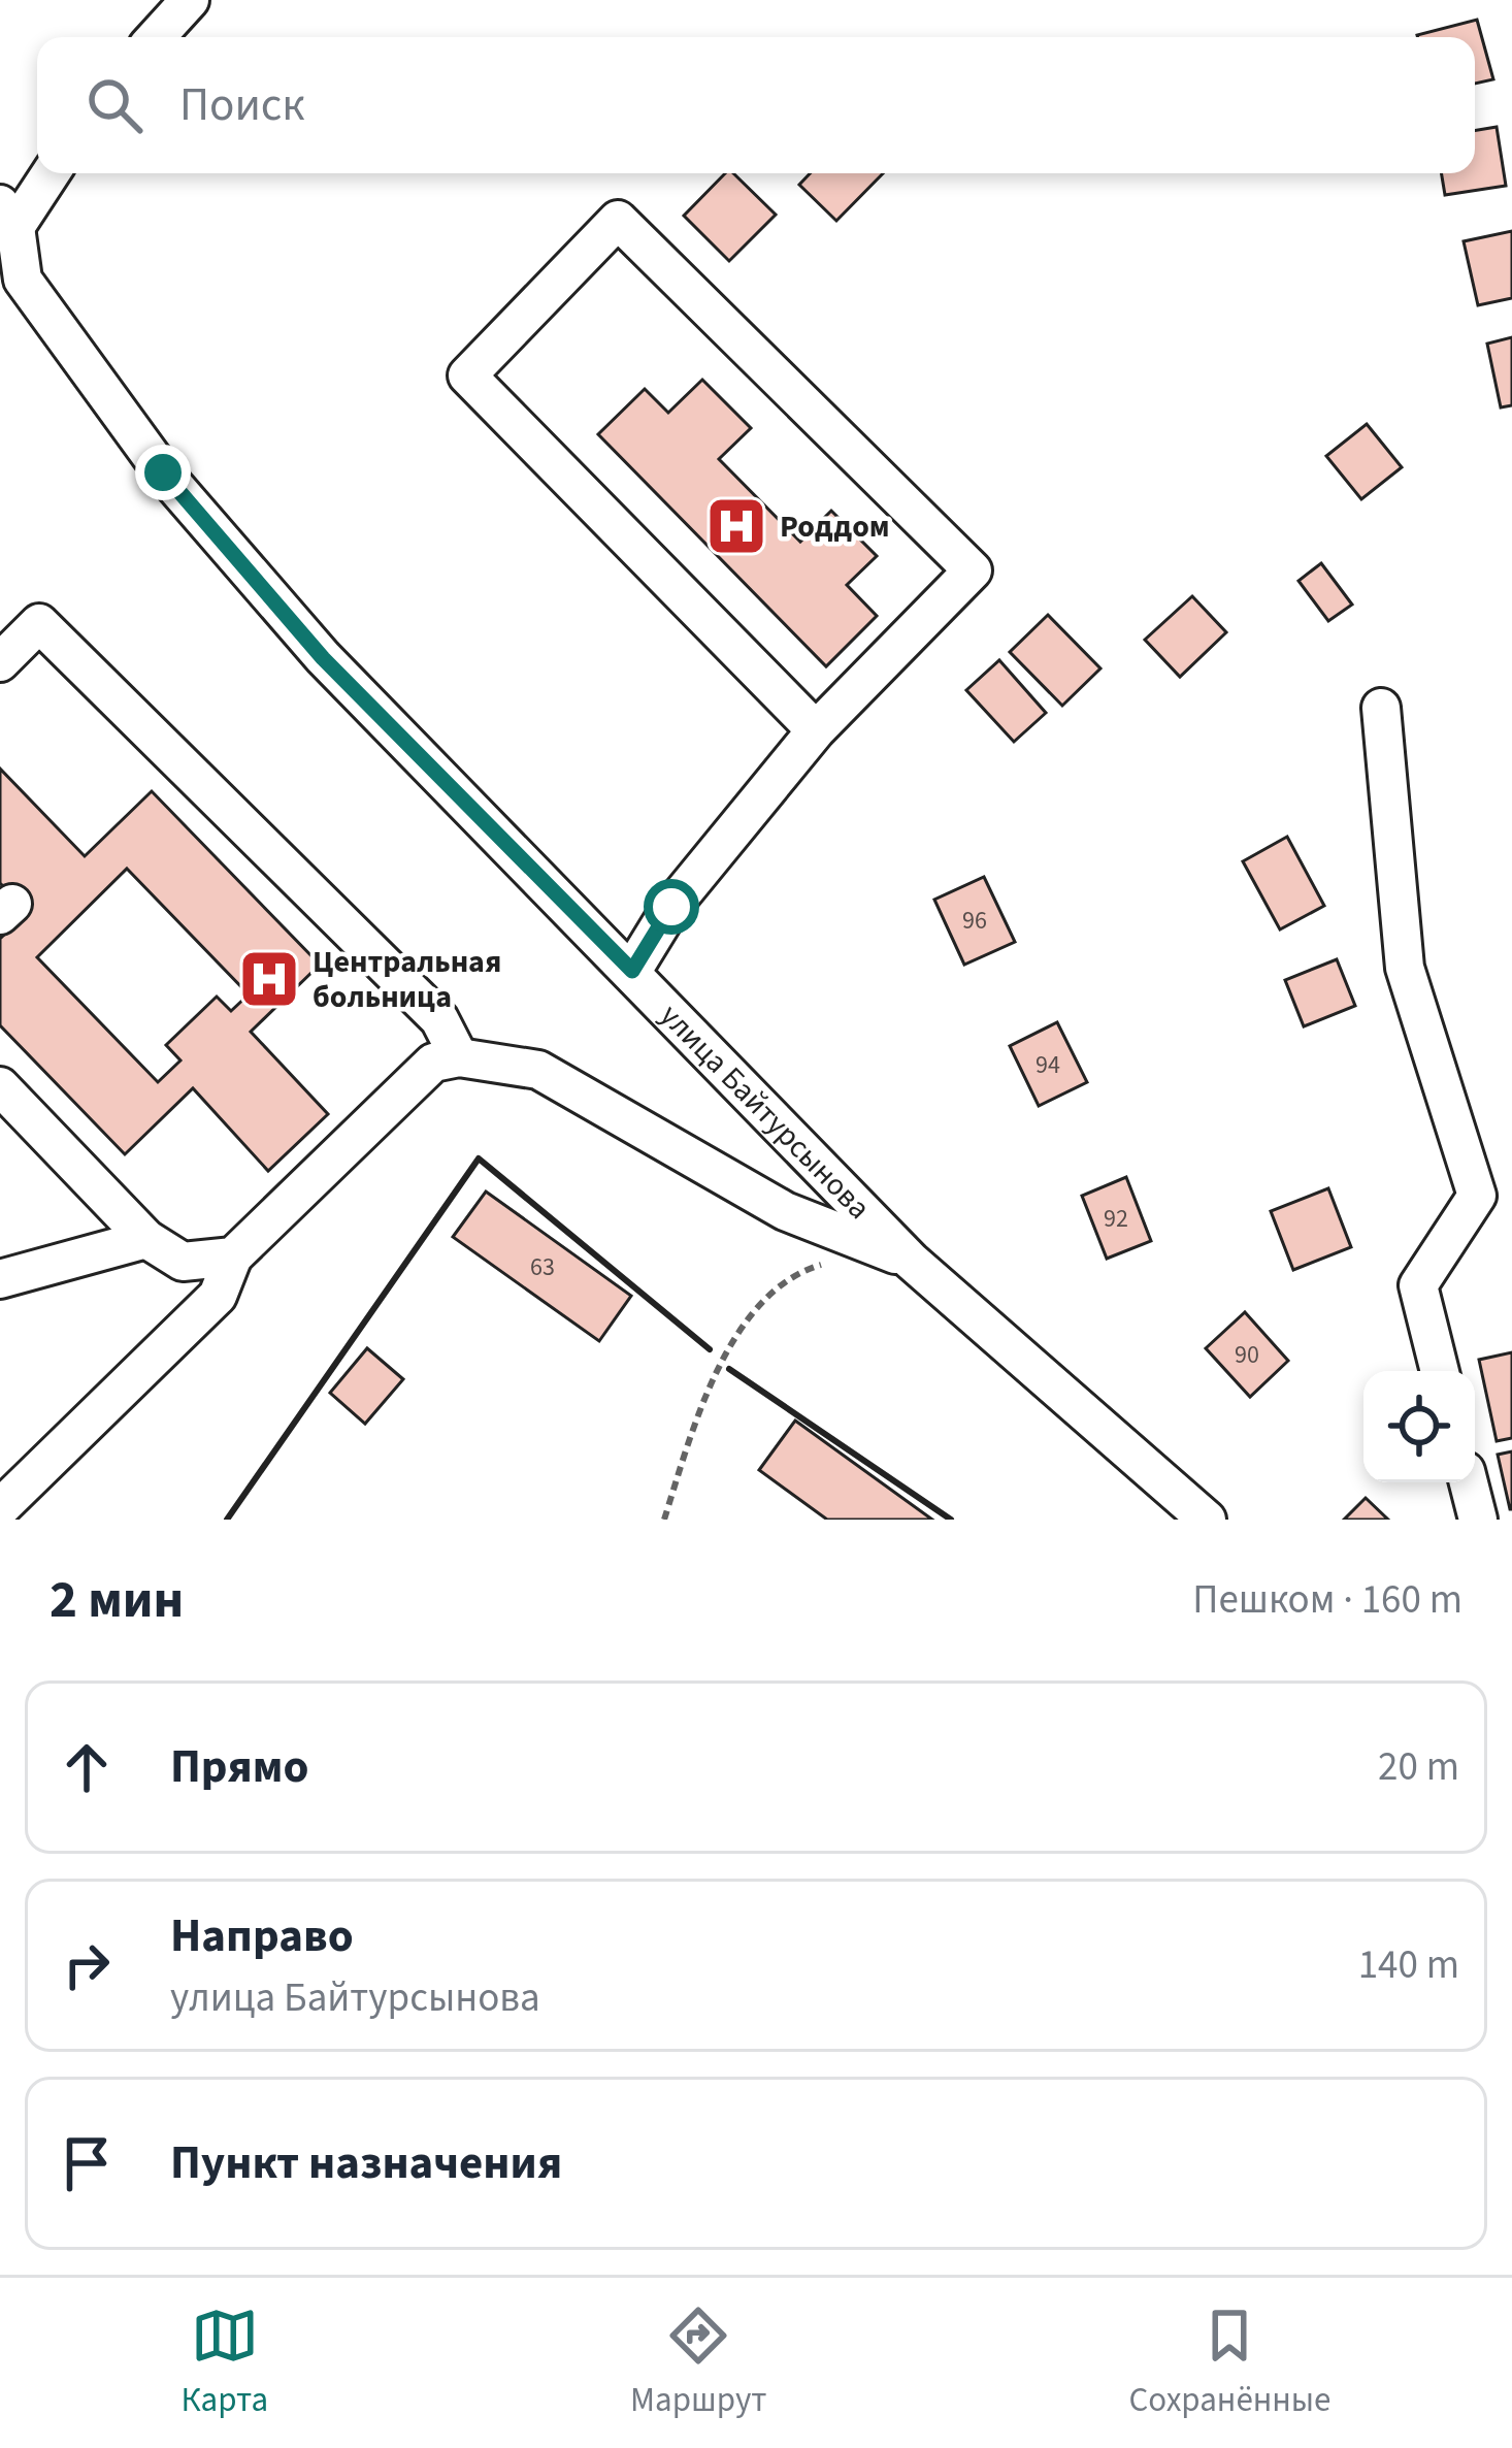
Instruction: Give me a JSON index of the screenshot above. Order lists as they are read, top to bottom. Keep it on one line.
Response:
{"streets":{"street":["улица Байтурсынова"]},"places":{"hospital":["Роддом","Центральная больница"]},"house_numbers":["96","94","92","63","90"],"page":{"search":"Поиск","heading":["2 мин","Пешком · 160 m"],"list":[["Прямо","20 m"],["Направо","улица Байтурсынова","140 m"],"Пункт назначения"],"nav":["Карта","Маршрут","Сохранённые"]}}
